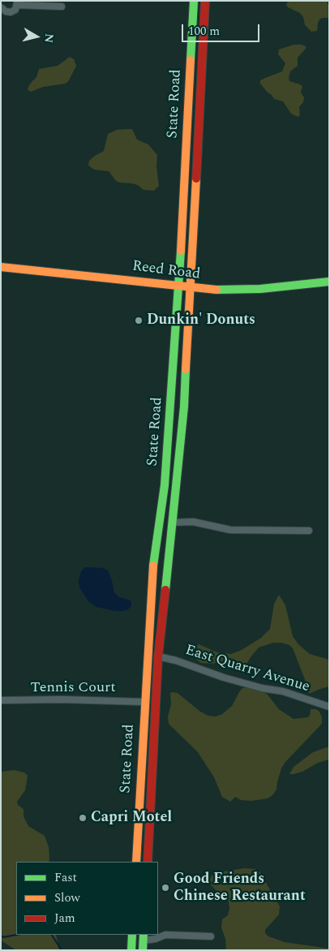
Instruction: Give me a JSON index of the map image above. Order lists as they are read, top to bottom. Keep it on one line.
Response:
{"streets":{"main road":["State Road","Reed Road"],"street":["East Quarry Avenue","Tennis Court"]},"crossings":[["State Road","Reed Road"],["State Road","East Quarry Avenue"],["State Road","Tennis Court"]],"places":["Dunkin' Donuts","Capri Motel","Good Friends Chinese Restaurant"],"legend":["Fast","Slow","Jam"],"scale_bar":"100 m","north":"right"}
